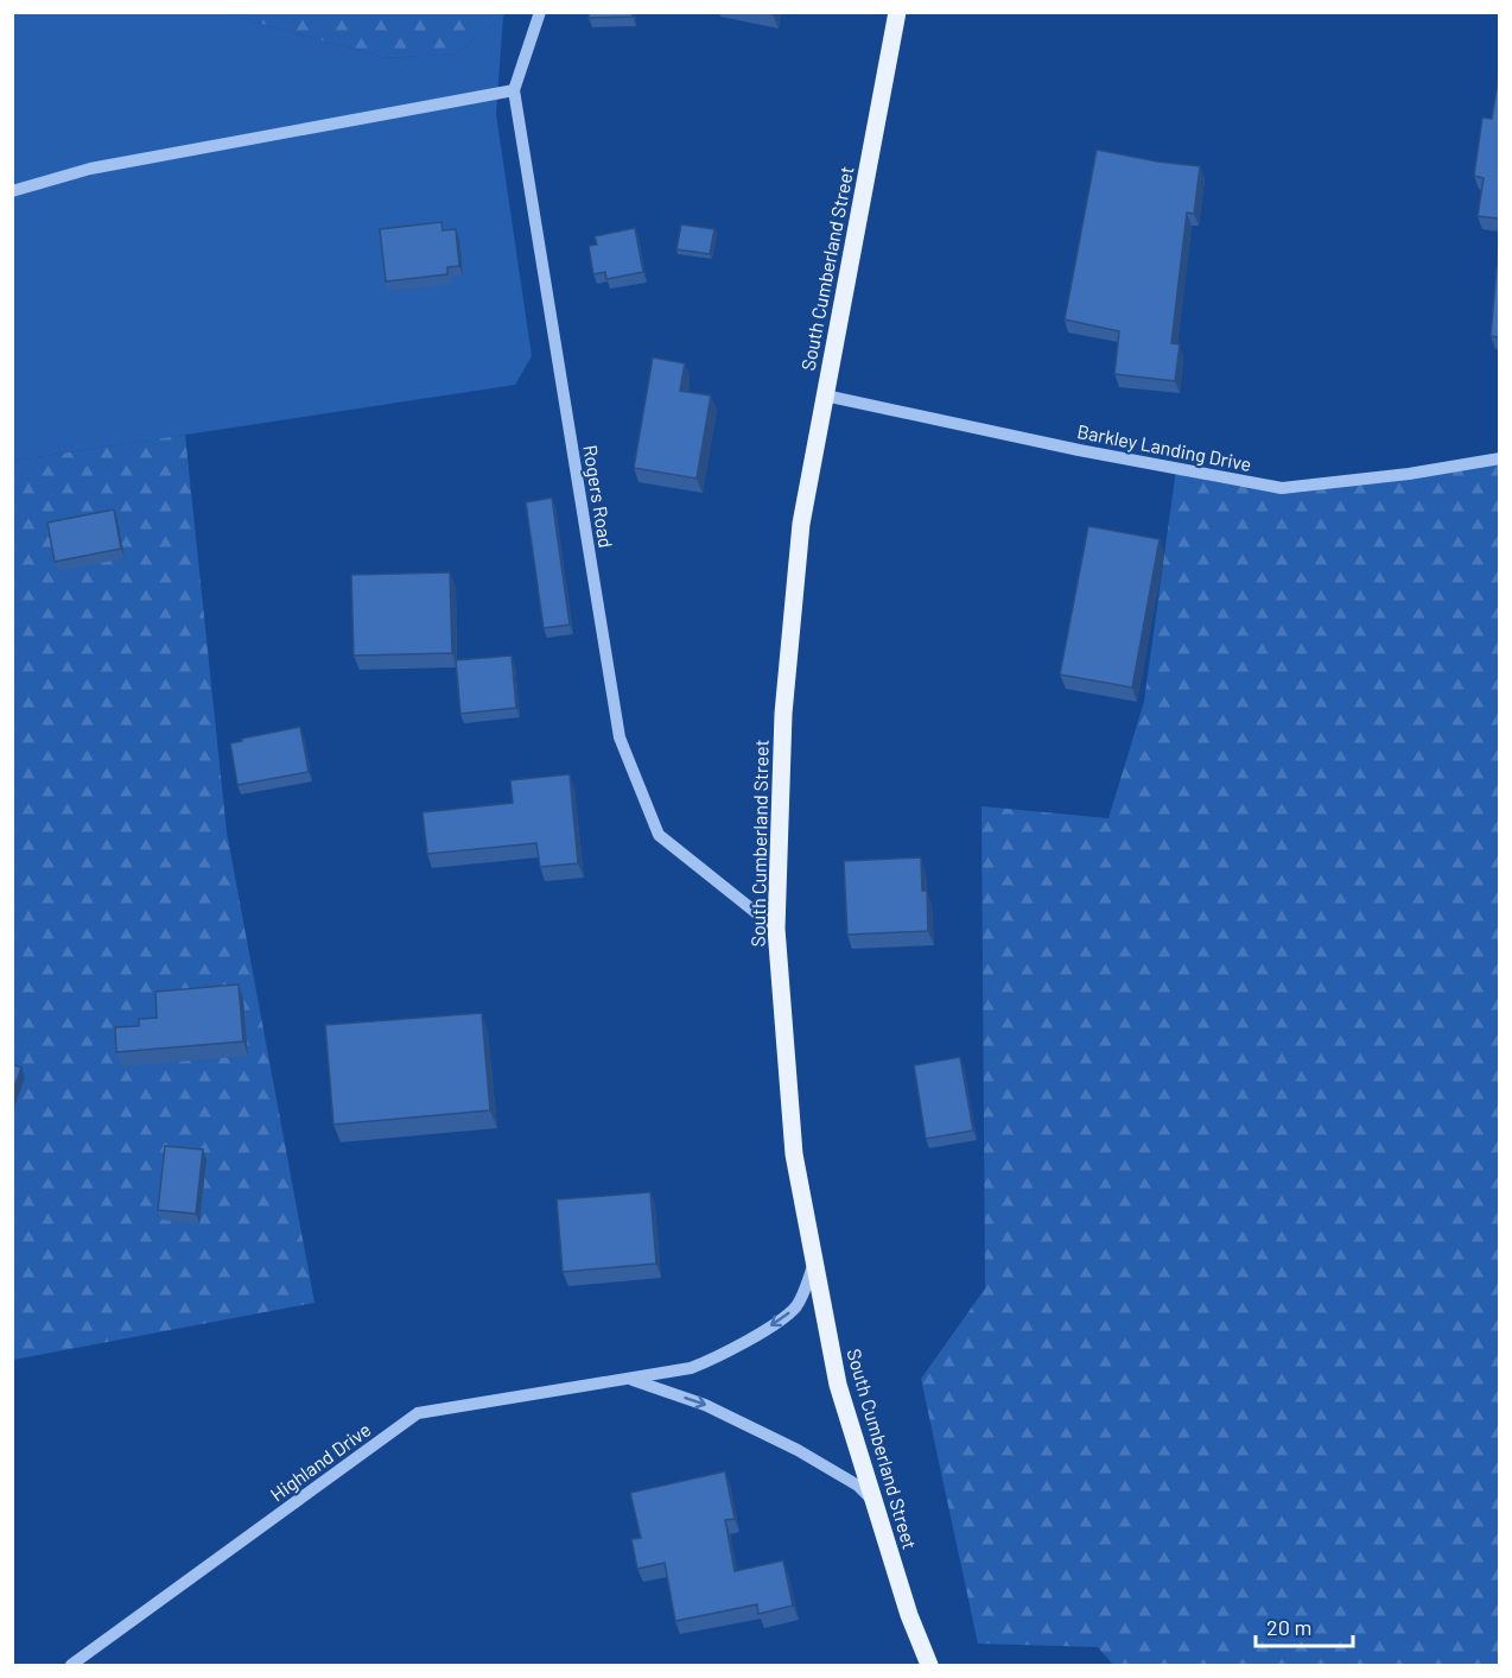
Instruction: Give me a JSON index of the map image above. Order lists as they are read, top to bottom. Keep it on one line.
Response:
{"streets":{"main road":["South Cumberland Street"],"street":["Barkley Landing Drive","Rogers Road","Highland Drive"]},"crossings":[["South Cumberland Street","Barkley Landing Drive"],["South Cumberland Street","Rogers Road"],["South Cumberland Street","Highland Drive"]],"scale_bar":"20 m"}
